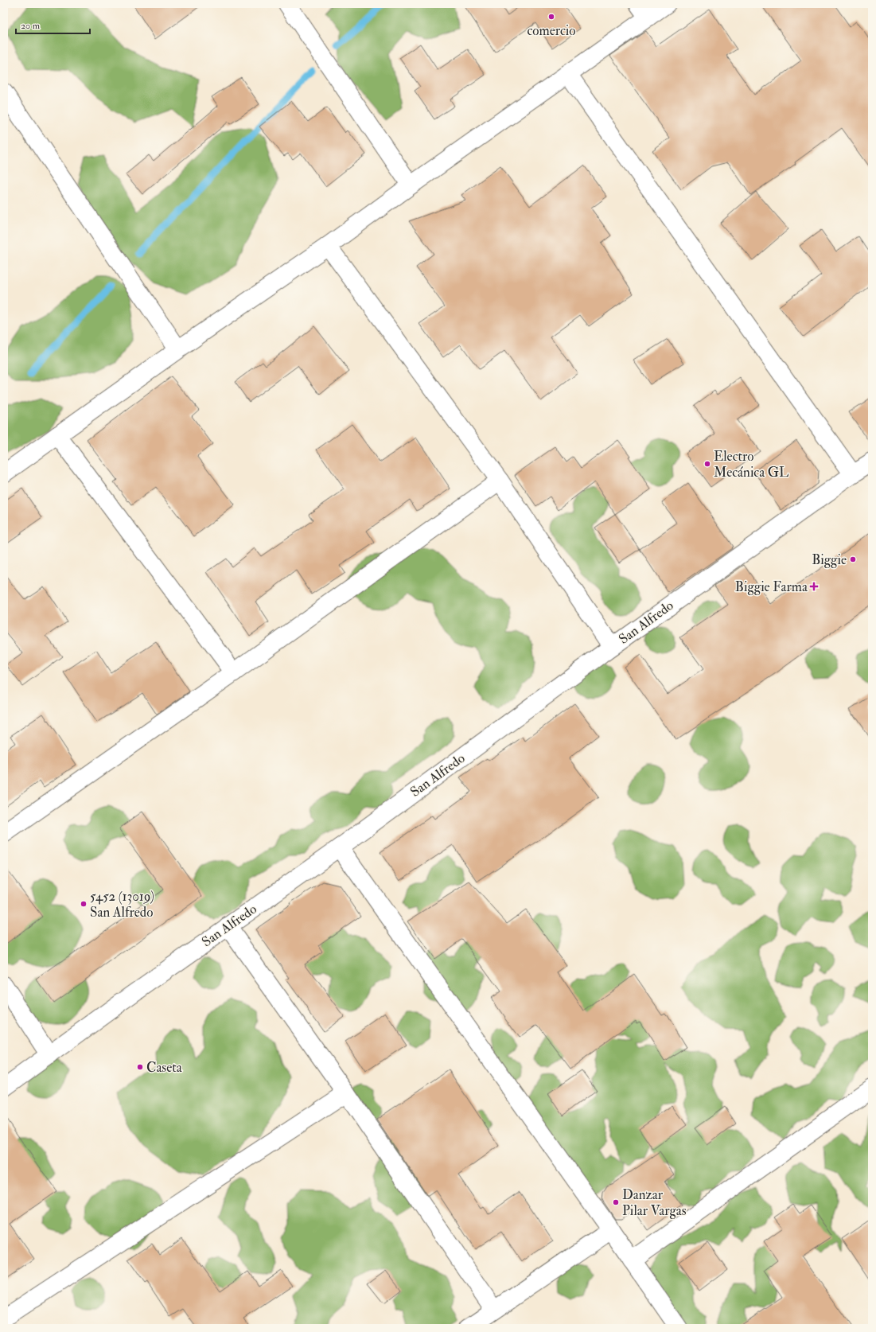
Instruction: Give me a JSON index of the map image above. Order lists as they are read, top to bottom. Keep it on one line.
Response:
{"streets":{"street":["San Alfredo"]},"places":{"other":["comercio","Electro Mecánica GL","Biggie","5452 (13019) San Alfredo","Caseta","Danzar Pilar Vargas"],"health":["Biggie Farma"]},"scale_bar":"20 m"}
